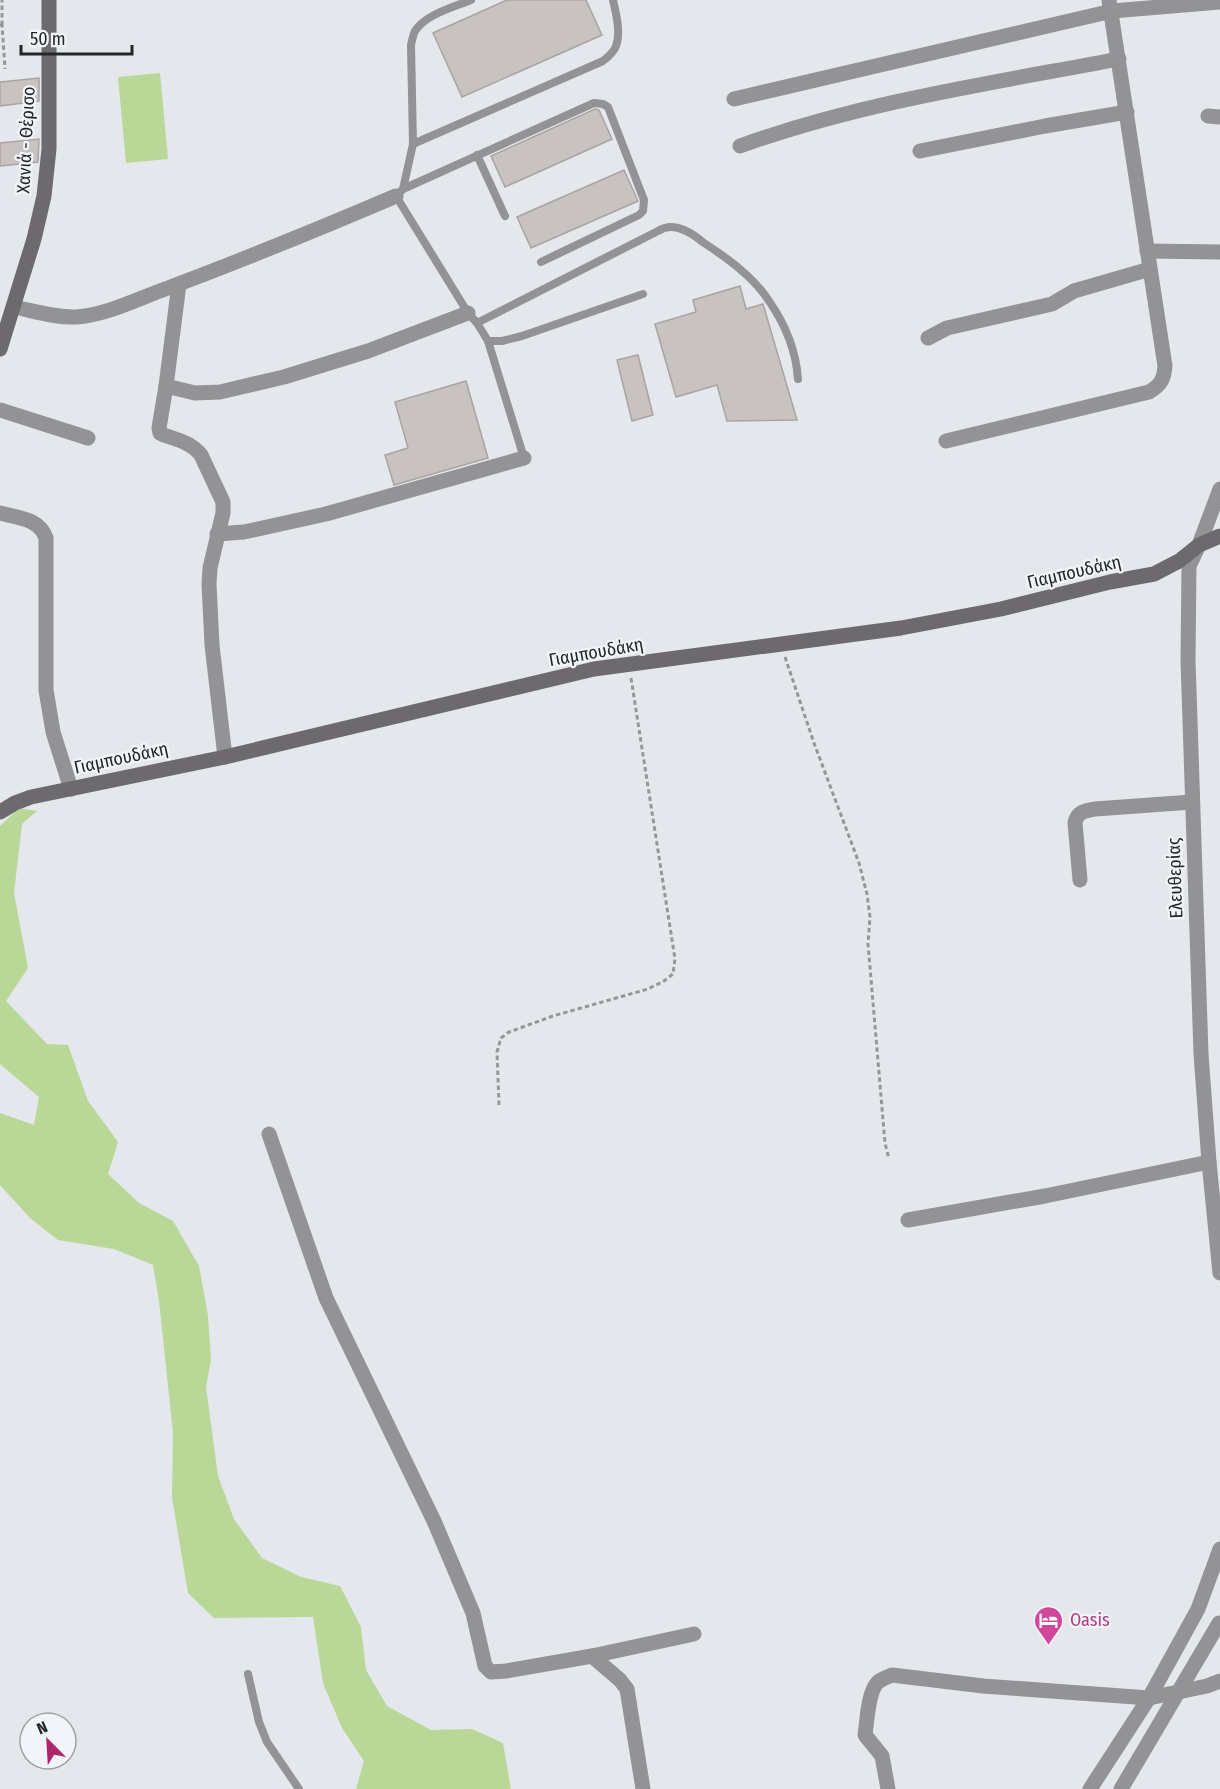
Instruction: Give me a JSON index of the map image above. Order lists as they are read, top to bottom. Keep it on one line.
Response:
{"streets":{"main road":["Χανιά - Θέρισο","Γιαμπουδάκη"],"street":["Ελευθερίας"]},"crossings":[["Γιαμπουδάκη","Ελευθερίας"]],"places":{"hotel":["Oasis"]},"scale_bar":"50 m","north":"top left"}
